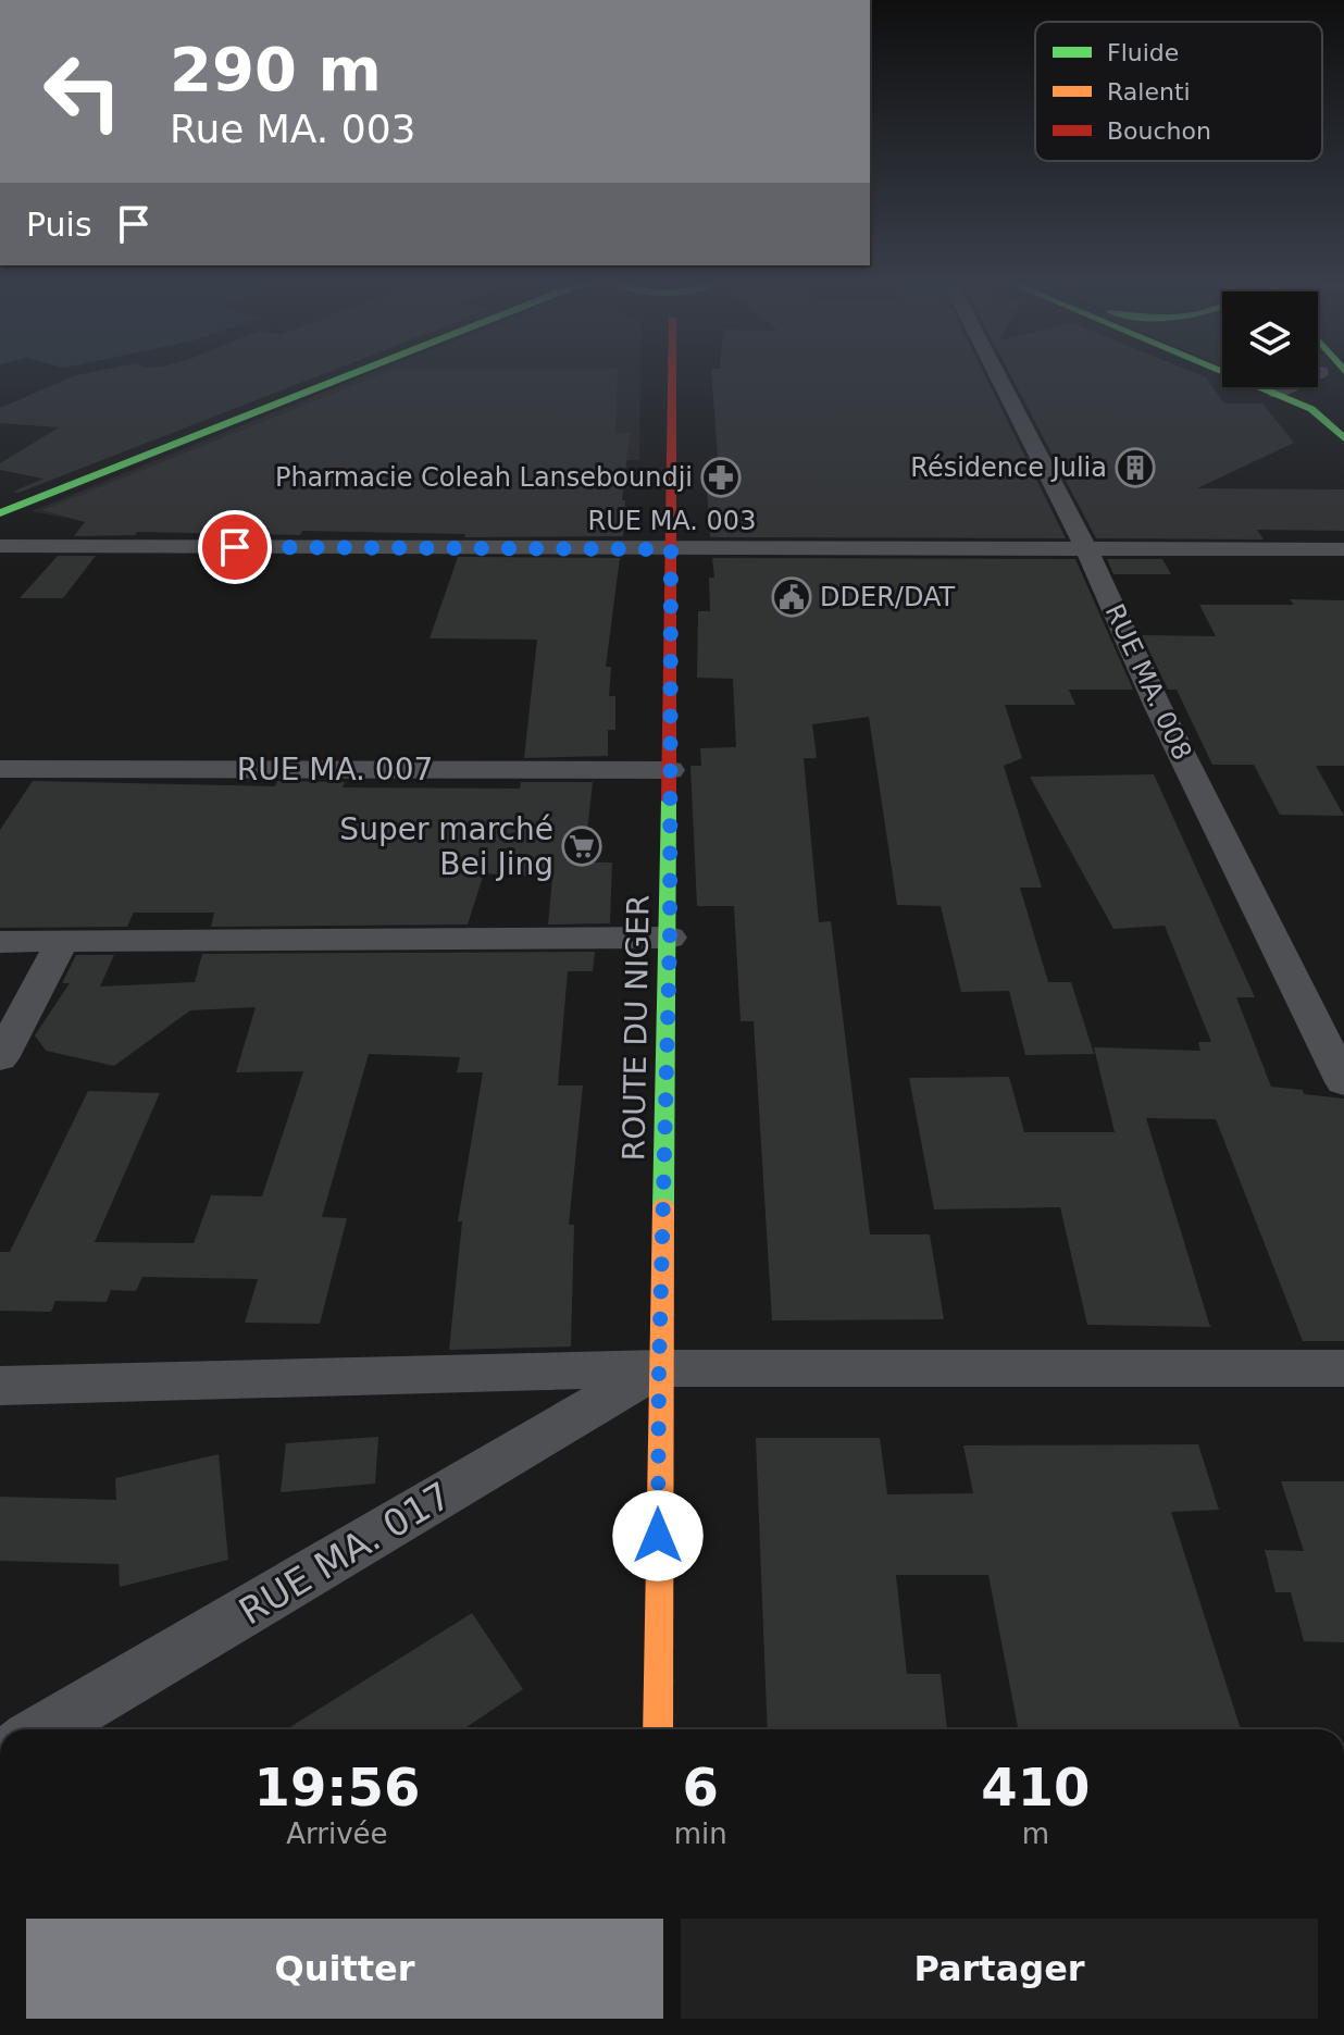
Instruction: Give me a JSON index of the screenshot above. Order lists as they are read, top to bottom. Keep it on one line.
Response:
{"streets":{"main road":["ROUTE DU NIGER"],"street":["RUE MA. 003","RUE MA. 008","RUE MA. 007","RUE MA. 017"]},"crossings":[["RUE MA. 003","RUE MA. 008"],["RUE MA. 003","ROUTE DU NIGER"],["RUE MA. 007","ROUTE DU NIGER"],["ROUTE DU NIGER","RUE MA. 017"]],"places":{"building":["Résidence Julia"],"pharmacy":["Pharmacie Coleah Lanseboundji"],"public building":["DDER/DAT"],"supermarket":["Super marché Bei Jing"]},"legend":["Fluide","Ralenti","Bouchon"],"page":{"turn":["290 m","Rue MA. 003"],"then":"Puis","eta":["19:56","Arrivée","6","min","410","m"],"buttons":["Quitter","Partager"]}}
